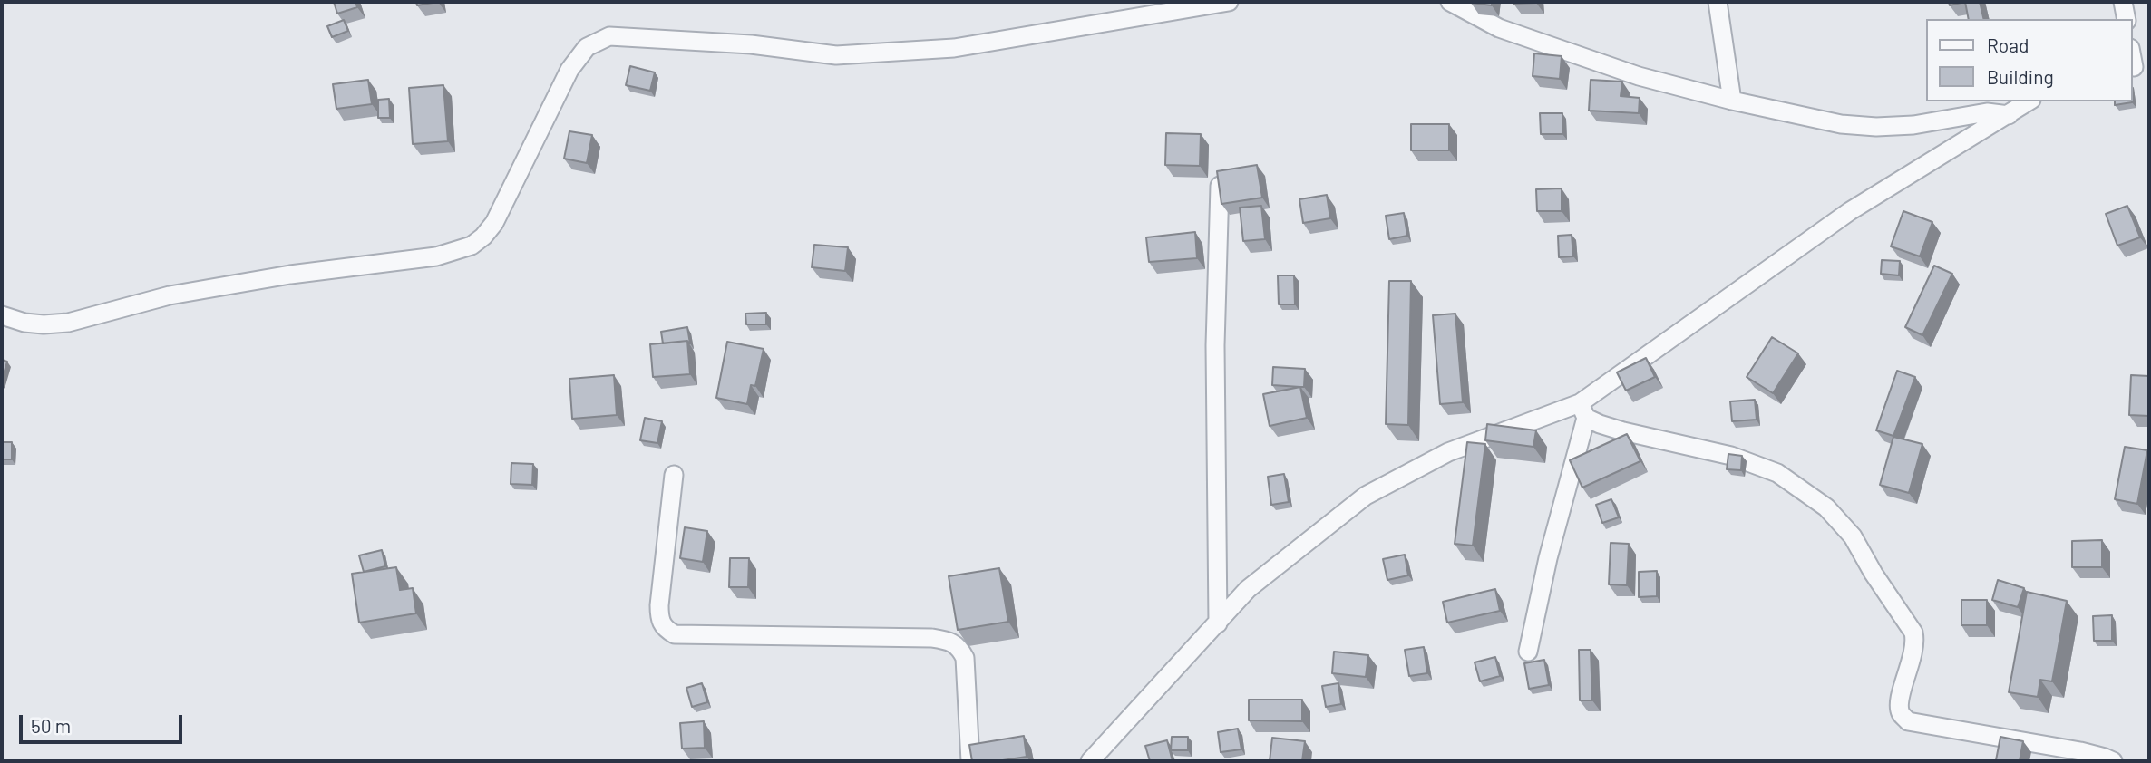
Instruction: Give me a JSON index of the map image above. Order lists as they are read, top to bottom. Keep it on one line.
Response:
{"legend":["Road","Building"],"scale_bar":"50 m"}
